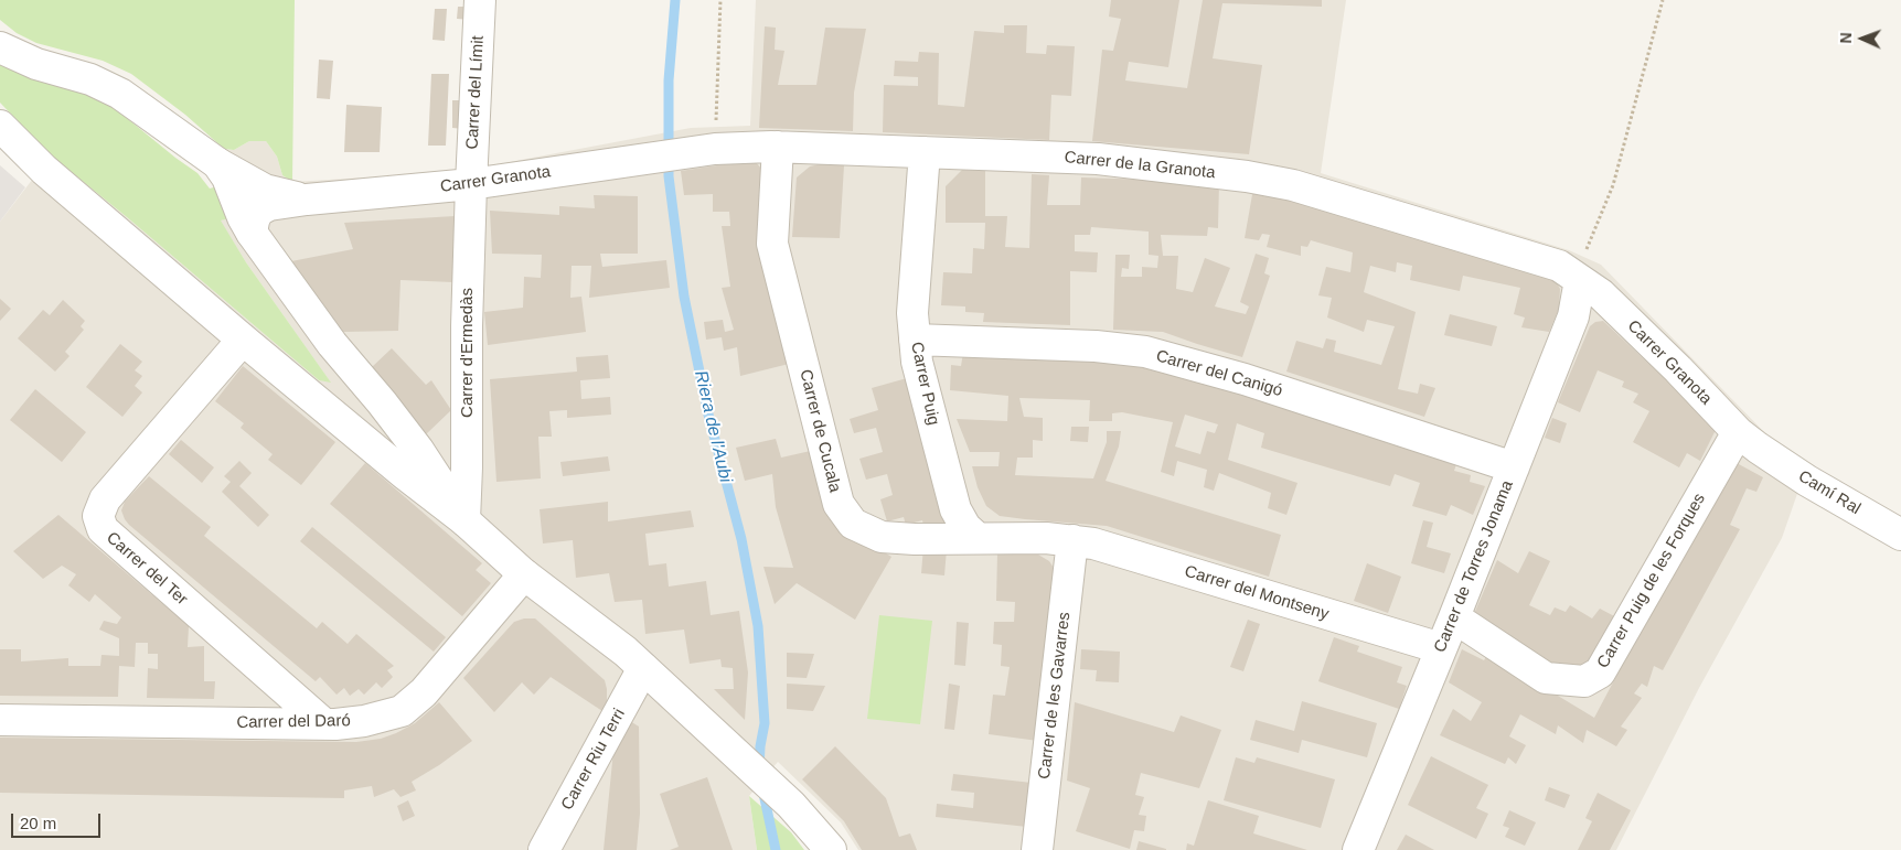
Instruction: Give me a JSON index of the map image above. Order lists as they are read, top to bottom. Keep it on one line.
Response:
{"streets":{"street":["Carrer del Límit","Carrer de la Granota","Carrer Granota","Carrer d'Ermedàs","Carrer del Canigó","Carrer Puig","Carrer de Cucala","Camí Ral","Carrer de Torres Jonama","Carrer del Ter","Carrer Puig de les Forques","Carrer del Montseny","Carrer de les Gavarres","Carrer del Daró","Carrer Riu Terri"]},"crossings":[["Carrer del Límit","Carrer Granota"],["Carrer del Límit","Carrer d'Ermedàs"],["Carrer de la Granota","Carrer Granota"],["Carrer de la Granota","Carrer Puig"],["Carrer de la Granota","Carrer de Cucala"],["Carrer de la Granota","Carrer de Torres Jonama"],["Carrer Granota","Carrer d'Ermedàs"],["Carrer Granota","Camí Ral"],["Carrer Granota","Carrer de Torres Jonama"],["Carrer Granota","Carrer Puig de les Forques"],["Carrer del Canigó","Carrer Puig"],["Carrer del Canigó","Carrer de Torres Jonama"],["Carrer Puig","Carrer de Cucala"],["Carrer de Cucala","Carrer del Montseny"],["Carrer de Cucala","Carrer de les Gavarres"],["Camí Ral","Carrer Puig de les Forques"],["Carrer de Torres Jonama","Carrer Puig de les Forques"],["Carrer de Torres Jonama","Carrer del Montseny"],["Carrer del Ter","Carrer del Daró"],["Carrer del Montseny","Carrer de les Gavarres"]],"water":["Riera de l'Aubi"],"scale_bar":"20 m","north":"left"}
